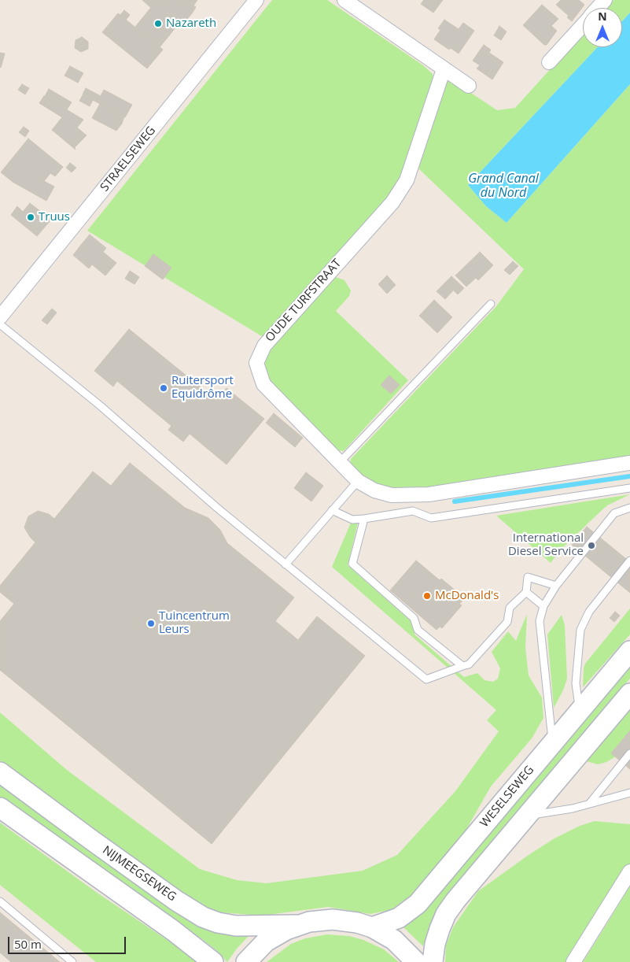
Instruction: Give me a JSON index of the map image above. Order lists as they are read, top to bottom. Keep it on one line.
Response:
{"streets":{"main road":["WESELSEWEG","NIJMEEGSEWEG"],"street":["STRAELSEWEG","OUDE TURFSTRAAT"]},"water":["Grand Canal du Nord"],"places":["Nazareth","Truus","Ruitersport Equidrôme","International Diesel Service","McDonald's","Tuincentrum Leurs"],"scale_bar":"50 m","north":"top"}
